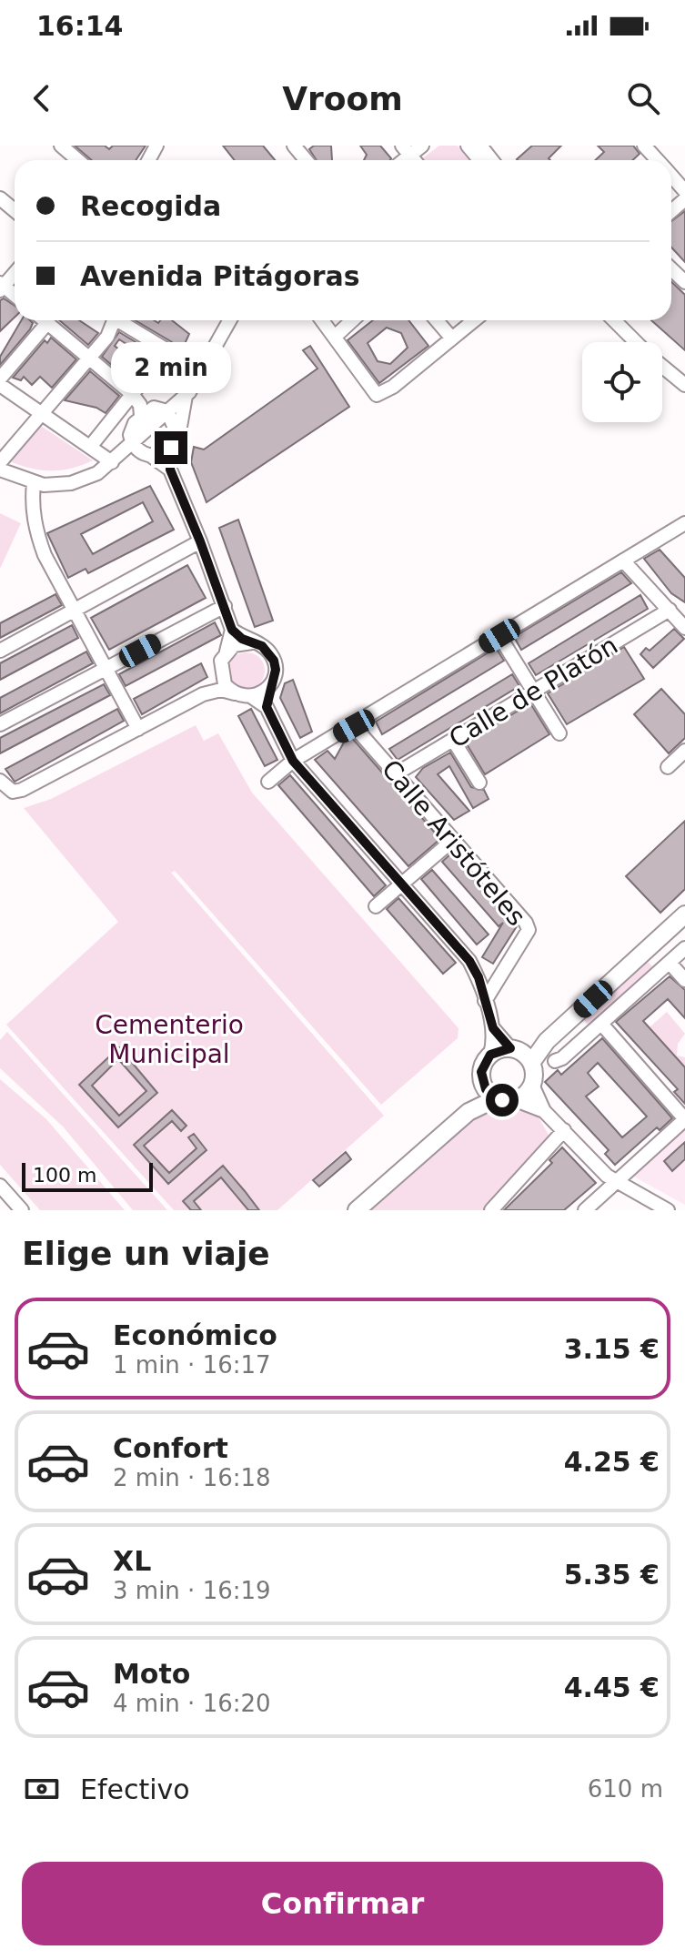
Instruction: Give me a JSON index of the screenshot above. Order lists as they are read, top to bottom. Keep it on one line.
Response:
{"streets":{"street":["Calle de Platón","Calle Aristóteles"]},"crossings":[["Calle de Platón","Calle Aristóteles"]],"parks":["Cementerio Municipal"],"scale_bar":"100 m","page":{"status":"16:14","header":"Vroom","banner":["Recogida","Avenida Pitágoras"],"bubble":"2 min","scale":"100 m","heading":"Elige un viaje","list":[{"name":"Económico","note":"1 min · 16:17","value":"3.15 €"},{"name":"Confort","note":"2 min · 16:18","value":"4.25 €"},{"name":"XL","note":"3 min · 16:19","value":"5.35 €"},{"name":"Moto","note":"4 min · 16:20","value":"4.45 €"}],"pay":["Efectivo","610 m"],"buttons":"Confirmar"}}
